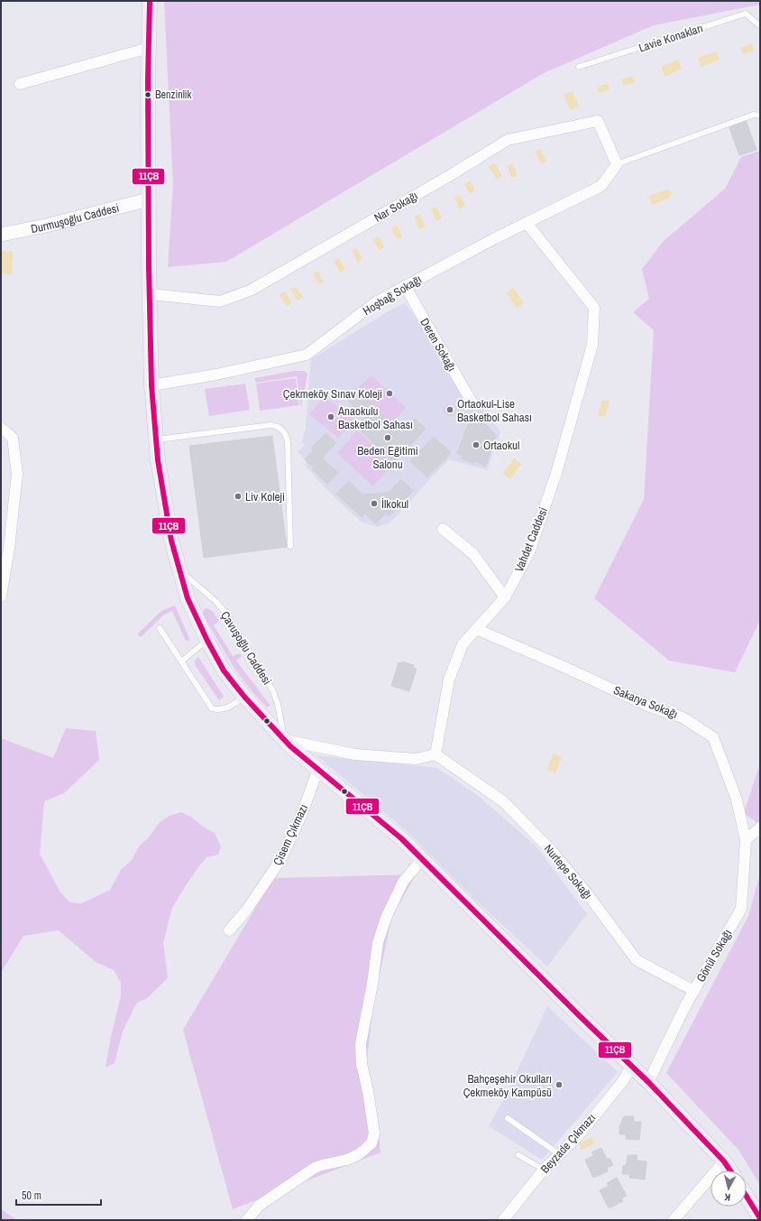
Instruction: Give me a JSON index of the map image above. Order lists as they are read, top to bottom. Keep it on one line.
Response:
{"streets":{"street":["Nar Sokağı","Durmuşoğlu Caddesi","Hoşbağ Sokağı","Deren Sokağı","Vahdet Caddesi","Sakarya Sokağı","Çisem Çıkmazı","Nurtepe Sokağı","Gönül Sokağı","Beyzade Çıkmazı"],"lane":["Lavie Konakları","Çavuşoğlu Caddesi"]},"crossings":[["Nar Sokağı","Hoşbağ Sokağı"],["Hoşbağ Sokağı","Deren Sokağı"],["Hoşbağ Sokağı","Vahdet Caddesi"],["Vahdet Caddesi","Sakarya Sokağı"],["Vahdet Caddesi","Nurtepe Sokağı"],["Sakarya Sokağı","Gönül Sokağı"],["Nurtepe Sokağı","Gönül Sokağı"]],"places":["Benzinlik","Çekmeköy Sınav Koleji","Ortaokul-Lise Basketbol Sahası","Anaokulu Basketbol Sahası","Beden Eğitimi Salonu","Ortaokul","Liv Koleji","İlkokul","Bahçeşehir Okulları Çekmeköy Kampüsü"],"lines":["transit line 11ÇB"],"scale_bar":"50 m","north":"bottom"}
